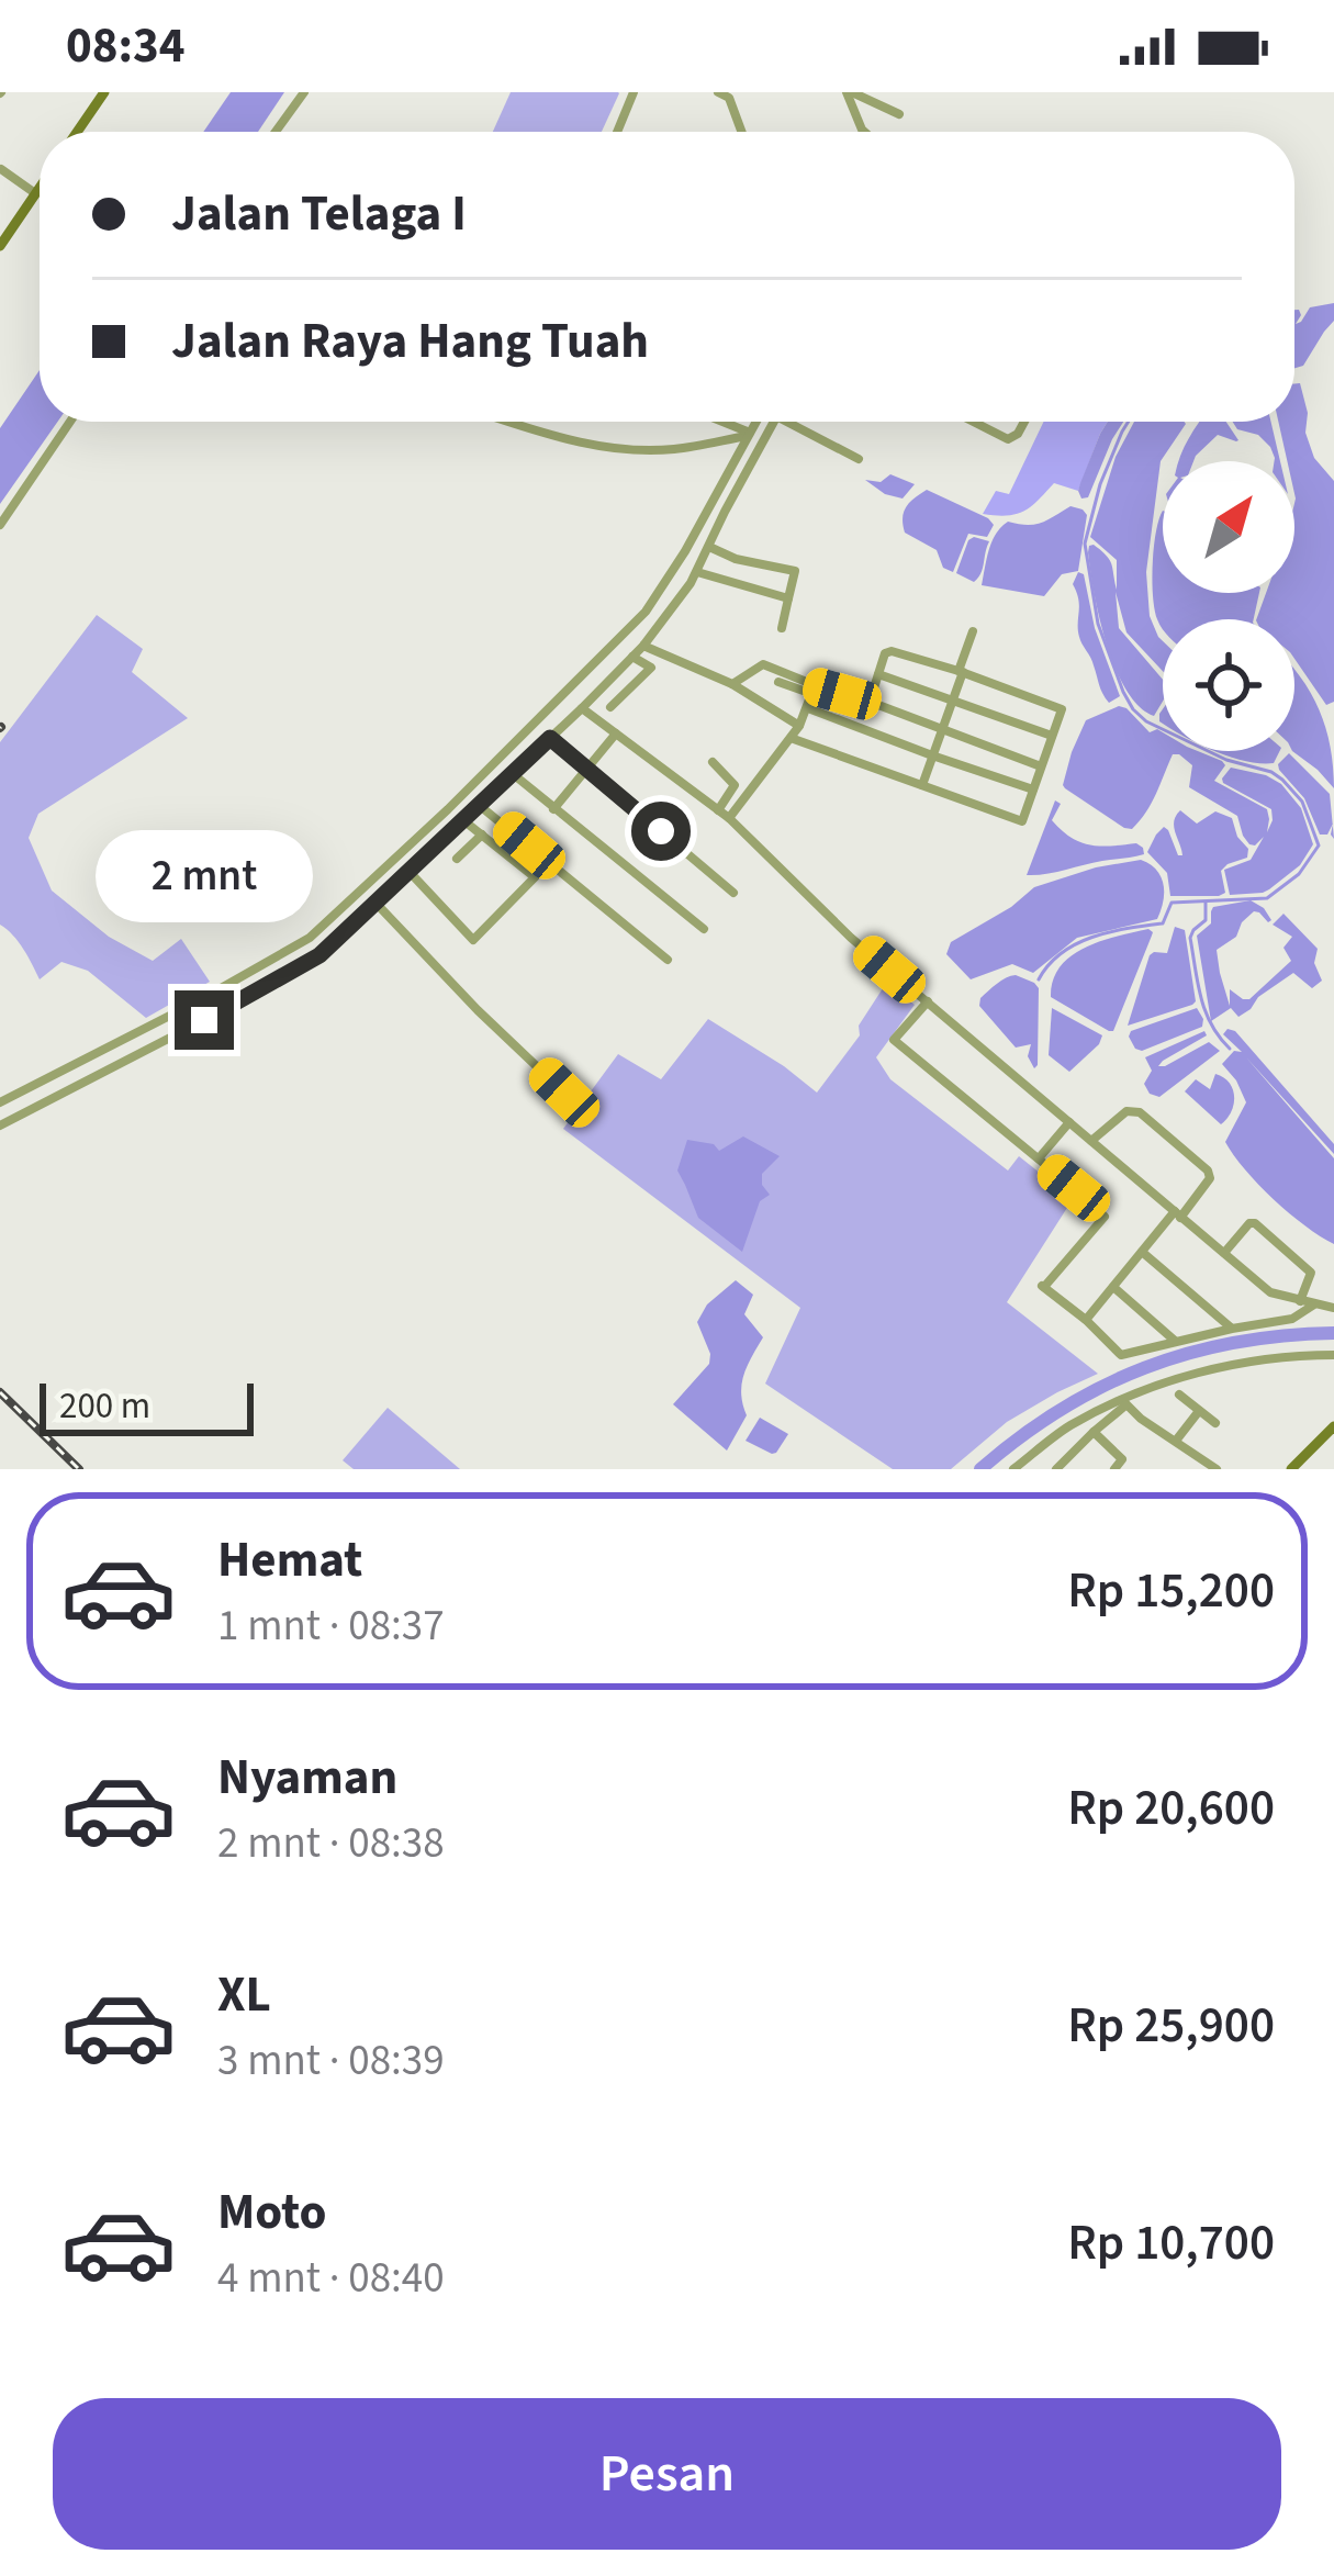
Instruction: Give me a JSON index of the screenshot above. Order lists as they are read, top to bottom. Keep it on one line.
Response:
{"scale_bar":"200 m","north":"top right","page":{"status":"08:34","banner":["Jalan Telaga I","Jalan Raya Hang Tuah"],"bubble":"2 mnt","scale":"200 m","list":[{"name":"Hemat","note":"1 mnt · 08:37","value":"Rp 15,200"},{"name":"Nyaman","note":"2 mnt · 08:38","value":"Rp 20,600"},{"name":"XL","note":"3 mnt · 08:39","value":"Rp 25,900"},{"name":"Moto","note":"4 mnt · 08:40","value":"Rp 10,700"}],"buttons":"Pesan"}}
